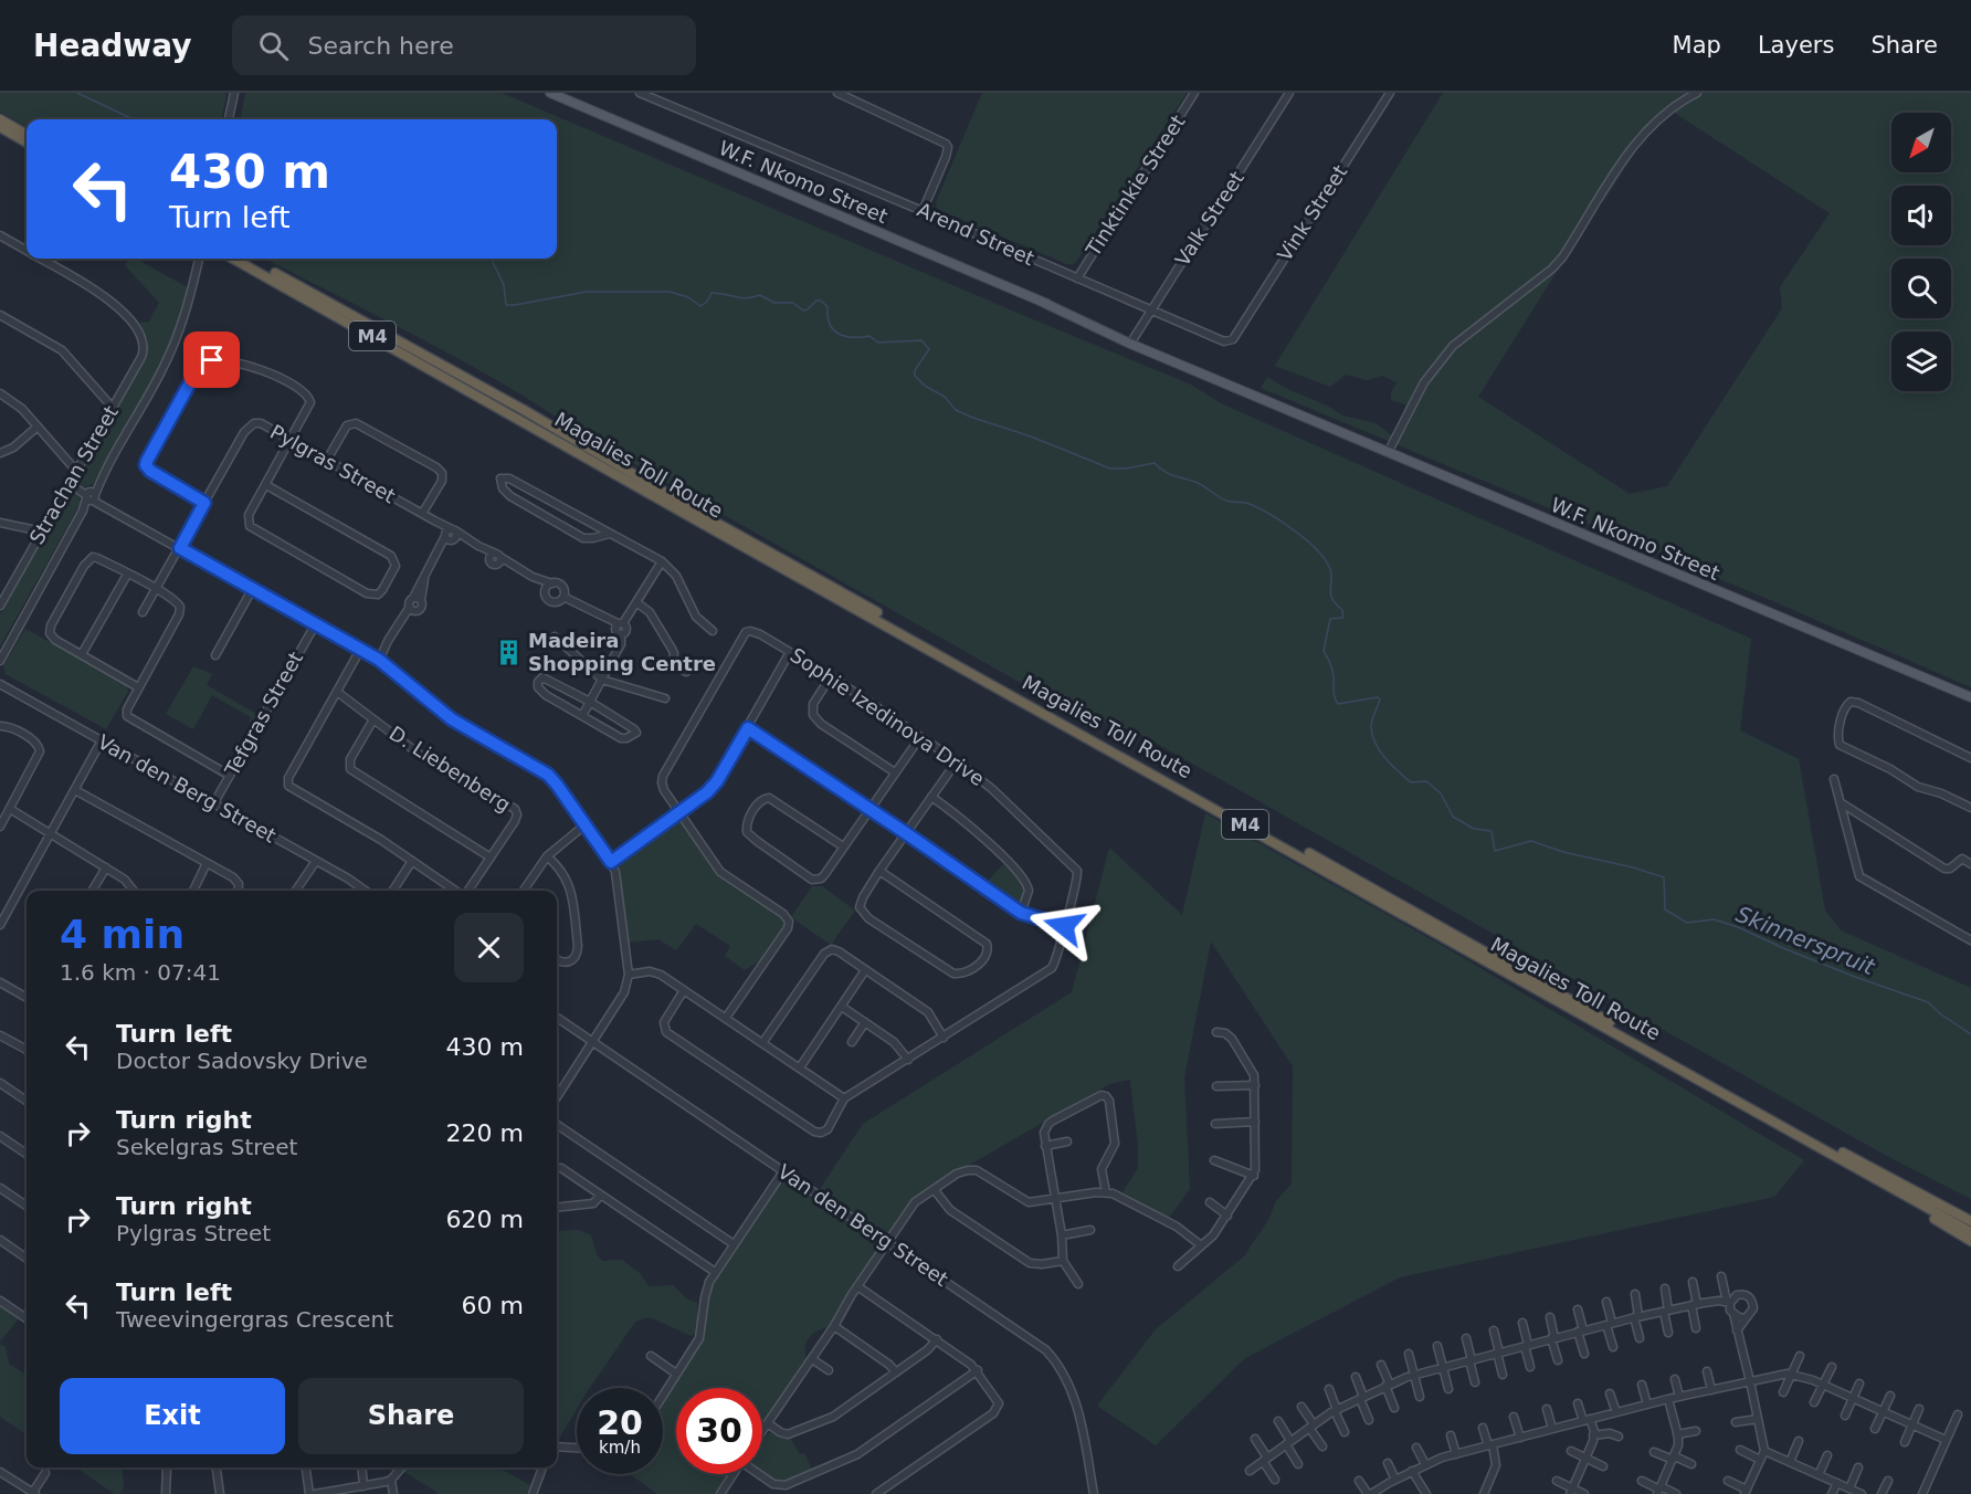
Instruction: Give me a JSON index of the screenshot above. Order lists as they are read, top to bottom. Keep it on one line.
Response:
{"streets":{"highway":["M4","Magalies Toll Route"],"main road":["W.F. Nkomo Street"],"street":["Tinktinkie Street","Vink Street","Valk Street","Arend Street","Pylgras Street","Strachan Street","Tefgras Street","Sophie Izedinova Drive","D. Liebenberg","Van den Berg Street"]},"crossings":[["W.F. Nkomo Street","Valk Street"],["Tinktinkie Street","Arend Street"],["Vink Street","Arend Street"],["Valk Street","Arend Street"],["Tefgras Street","Van den Berg Street"]],"water":["Skinnerspruit"],"places":{"building":["Madeira Shopping Centre"]},"north":"bottom left","page":{"header":"Headway","search":"Search here","nav":["Map","Layers","Share"],"turn":["430 m","Turn left"],"heading":["4 min","1.6 km · 07:41"],"list":[{"name":"Turn left","note":"Doctor Sadovsky Drive","value":"430 m"},{"name":"Turn right","note":"Sekelgras Street","value":"220 m"},{"name":"Turn right","note":"Pylgras Street","value":"620 m"},{"name":"Turn left","note":"Tweevingergras Crescent","value":"60 m"}],"buttons":["Exit","Share"],"speed":"20 km/h","limit":"30"}}
